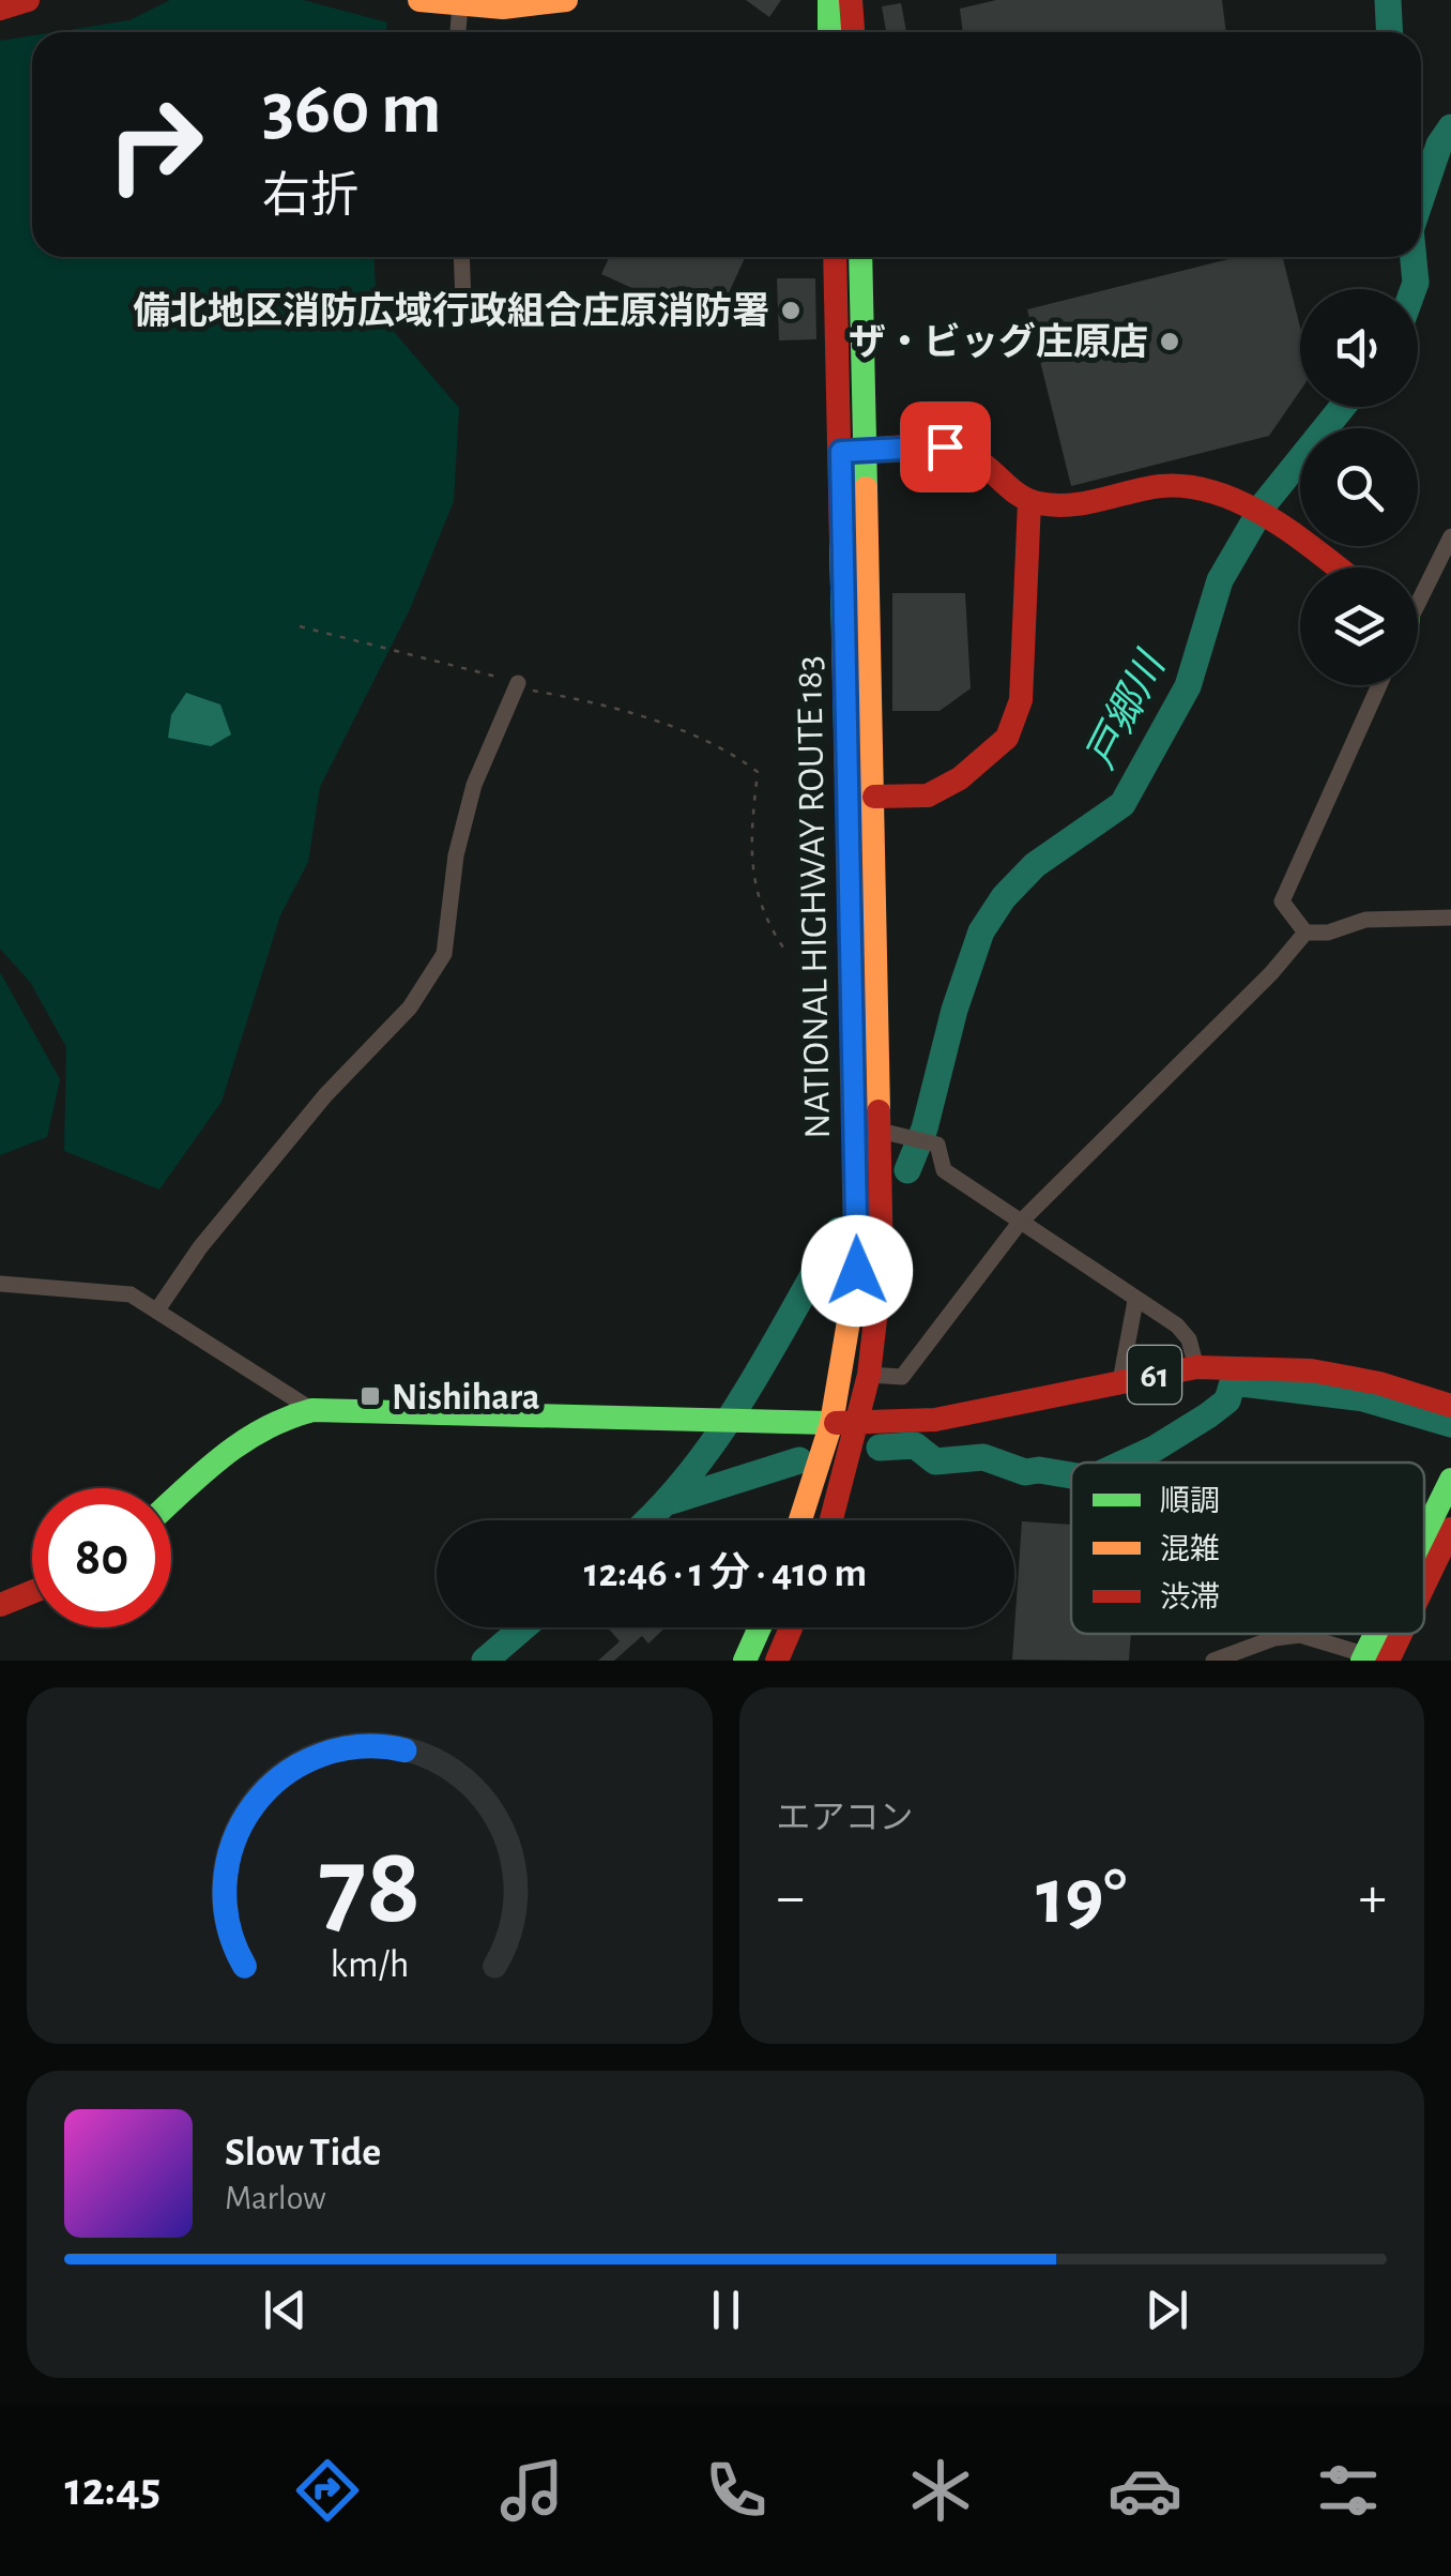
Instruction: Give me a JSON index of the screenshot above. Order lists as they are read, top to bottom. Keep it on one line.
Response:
{"streets":{"main road":["NATIONAL HIGHWAY ROUTE 183","61"]},"crossings":[["NATIONAL HIGHWAY ROUTE 183","61"]],"water":["戸郷川"],"places":{"other":["備北地区消防広域行政組合庄原消防署","ザ・ビッグ庄原店"],"transit":["Nishihara"]},"legend":["順調","混雑","渋滞"],"page":{"turn":["360 m","右折"],"limit":"80","trip":"12:46 · 1 分 · 410 m","tile":"エアコン","heat":["−","19°","+"],"song":["Slow Tide","Marlow"],"tabs":"12:45","gauge":["78","km/h"]}}
